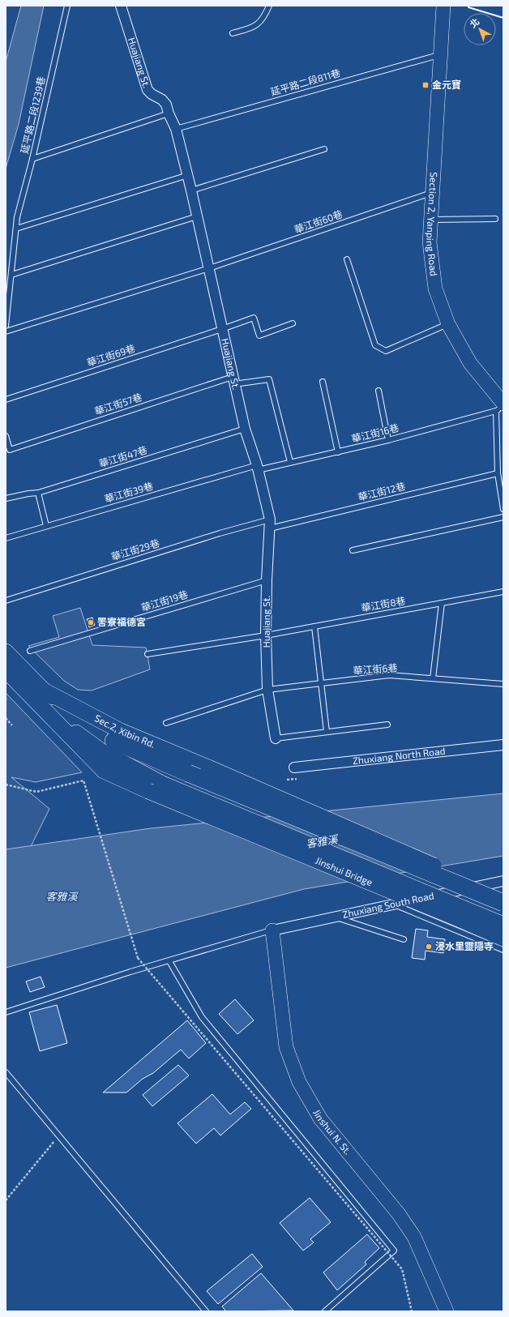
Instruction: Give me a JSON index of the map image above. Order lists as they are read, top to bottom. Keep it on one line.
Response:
{"streets":{"highway":["Jinshui Bridge"],"main road":["Sec.2, Xibin Rd."],"street":["Huajiang St.","Section 2, Yanping Road","Zhuxiang North Road","Zhuxiang South Road","Jinshui N. St."],"lane":["延平路二段811巷","延平路二段1239巷","華江街60巷","華江街69巷","華江街57巷","華江街16巷","華江街47巷","華江街12巷","華江街39巷","華江街29巷","華江街19巷","華江街8巷","華江街6巷"]},"crossings":[["Huajiang St.","延平路二段811巷"],["Huajiang St.","華江街60巷"],["Huajiang St.","華江街69巷"],["Huajiang St.","華江街57巷"],["Huajiang St.","華江街16巷"],["Huajiang St.","華江街47巷"],["Huajiang St.","華江街12巷"],["Huajiang St.","華江街39巷"],["Huajiang St.","華江街29巷"],["Huajiang St.","華江街19巷"],["Huajiang St.","華江街8巷"],["Huajiang St.","華江街6巷"],["延平路二段811巷","Section 2, Yanping Road"],["華江街60巷","Section 2, Yanping Road"],["Section 2, Yanping Road","華江街16巷"],["華江街57巷","華江街16巷"],["華江街16巷","華江街39巷"],["華江街12巷","華江街29巷"],["Sec.2, Xibin Rd.","Jinshui Bridge"],["Zhuxiang South Road","Jinshui N. St."]],"water":["客雅溪"],"places":{"transit":["金元寶"],"other":["罟寮福德宮","浸水里靈隱寺"]},"north":"top left"}
